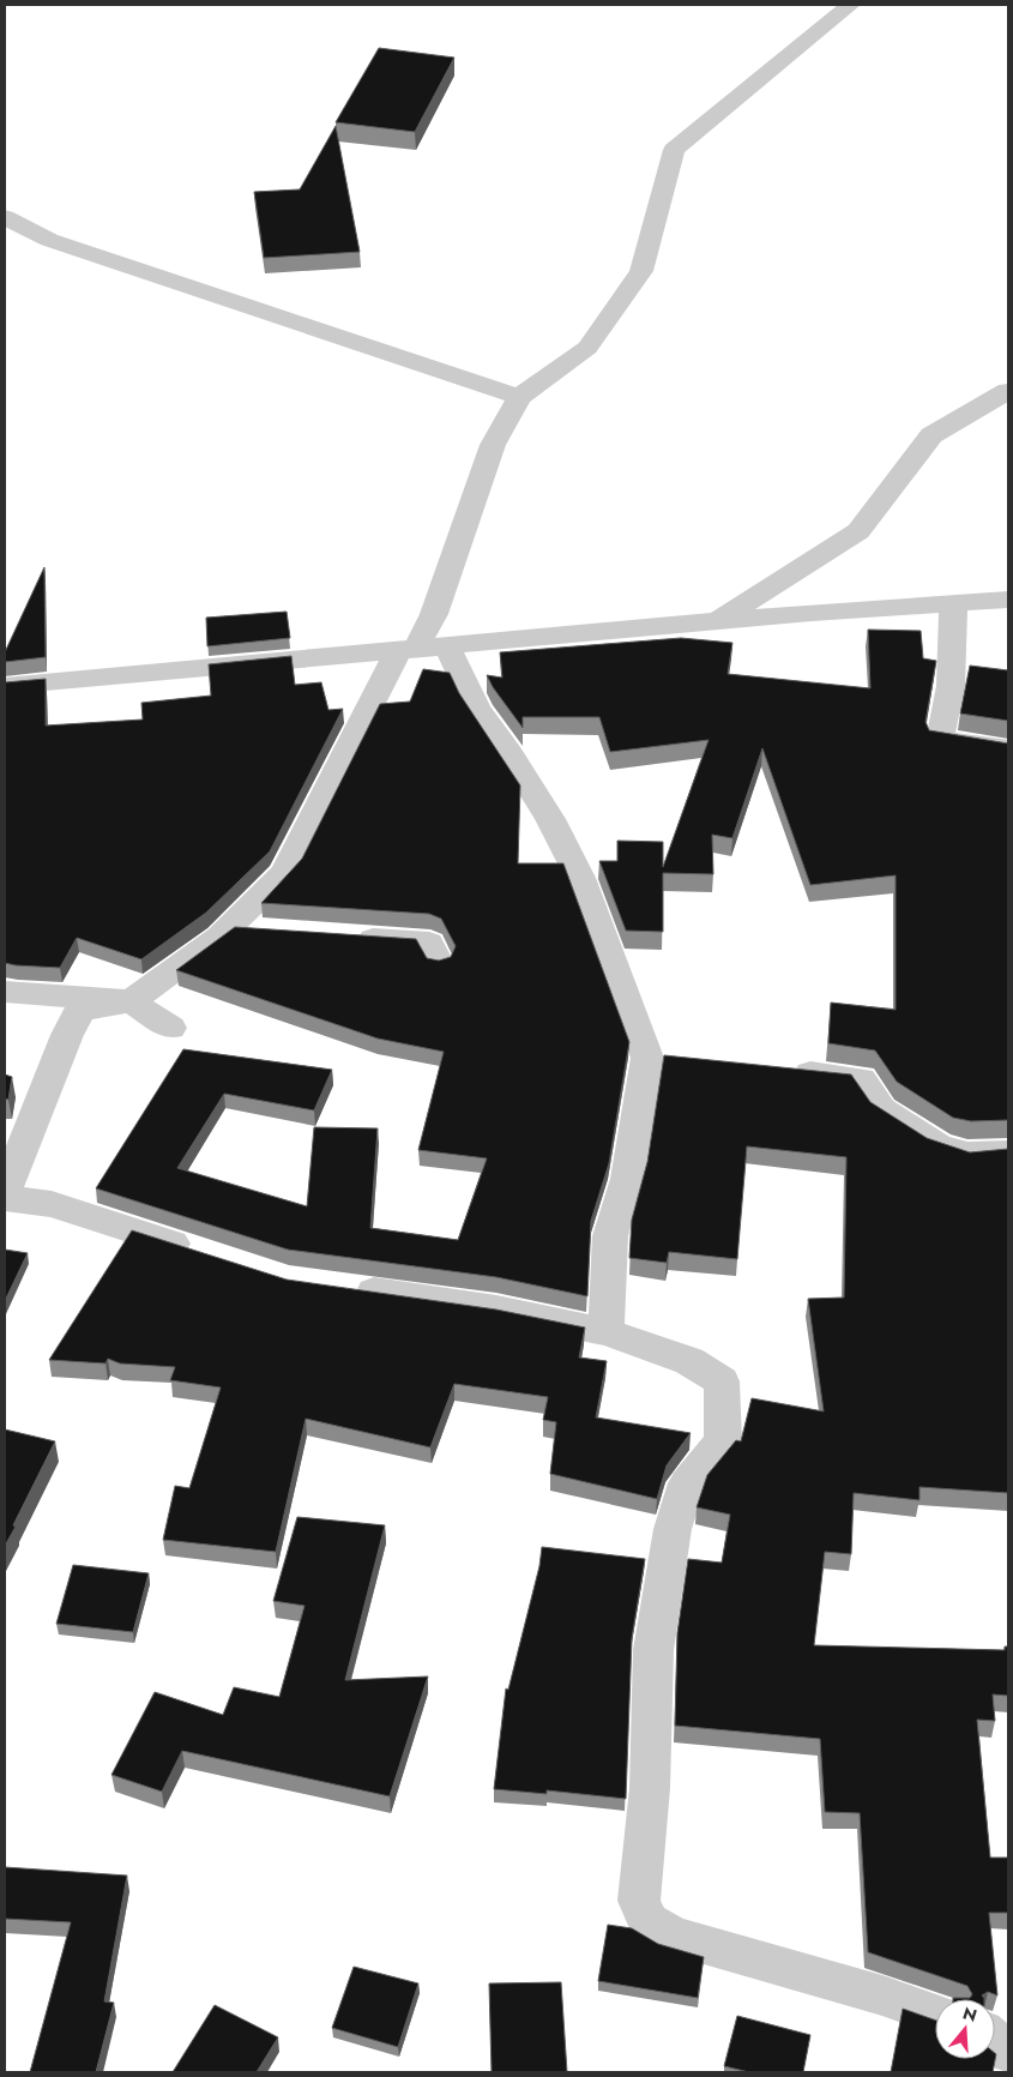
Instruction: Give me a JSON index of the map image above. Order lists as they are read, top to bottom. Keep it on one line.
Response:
{"north":"top"}
